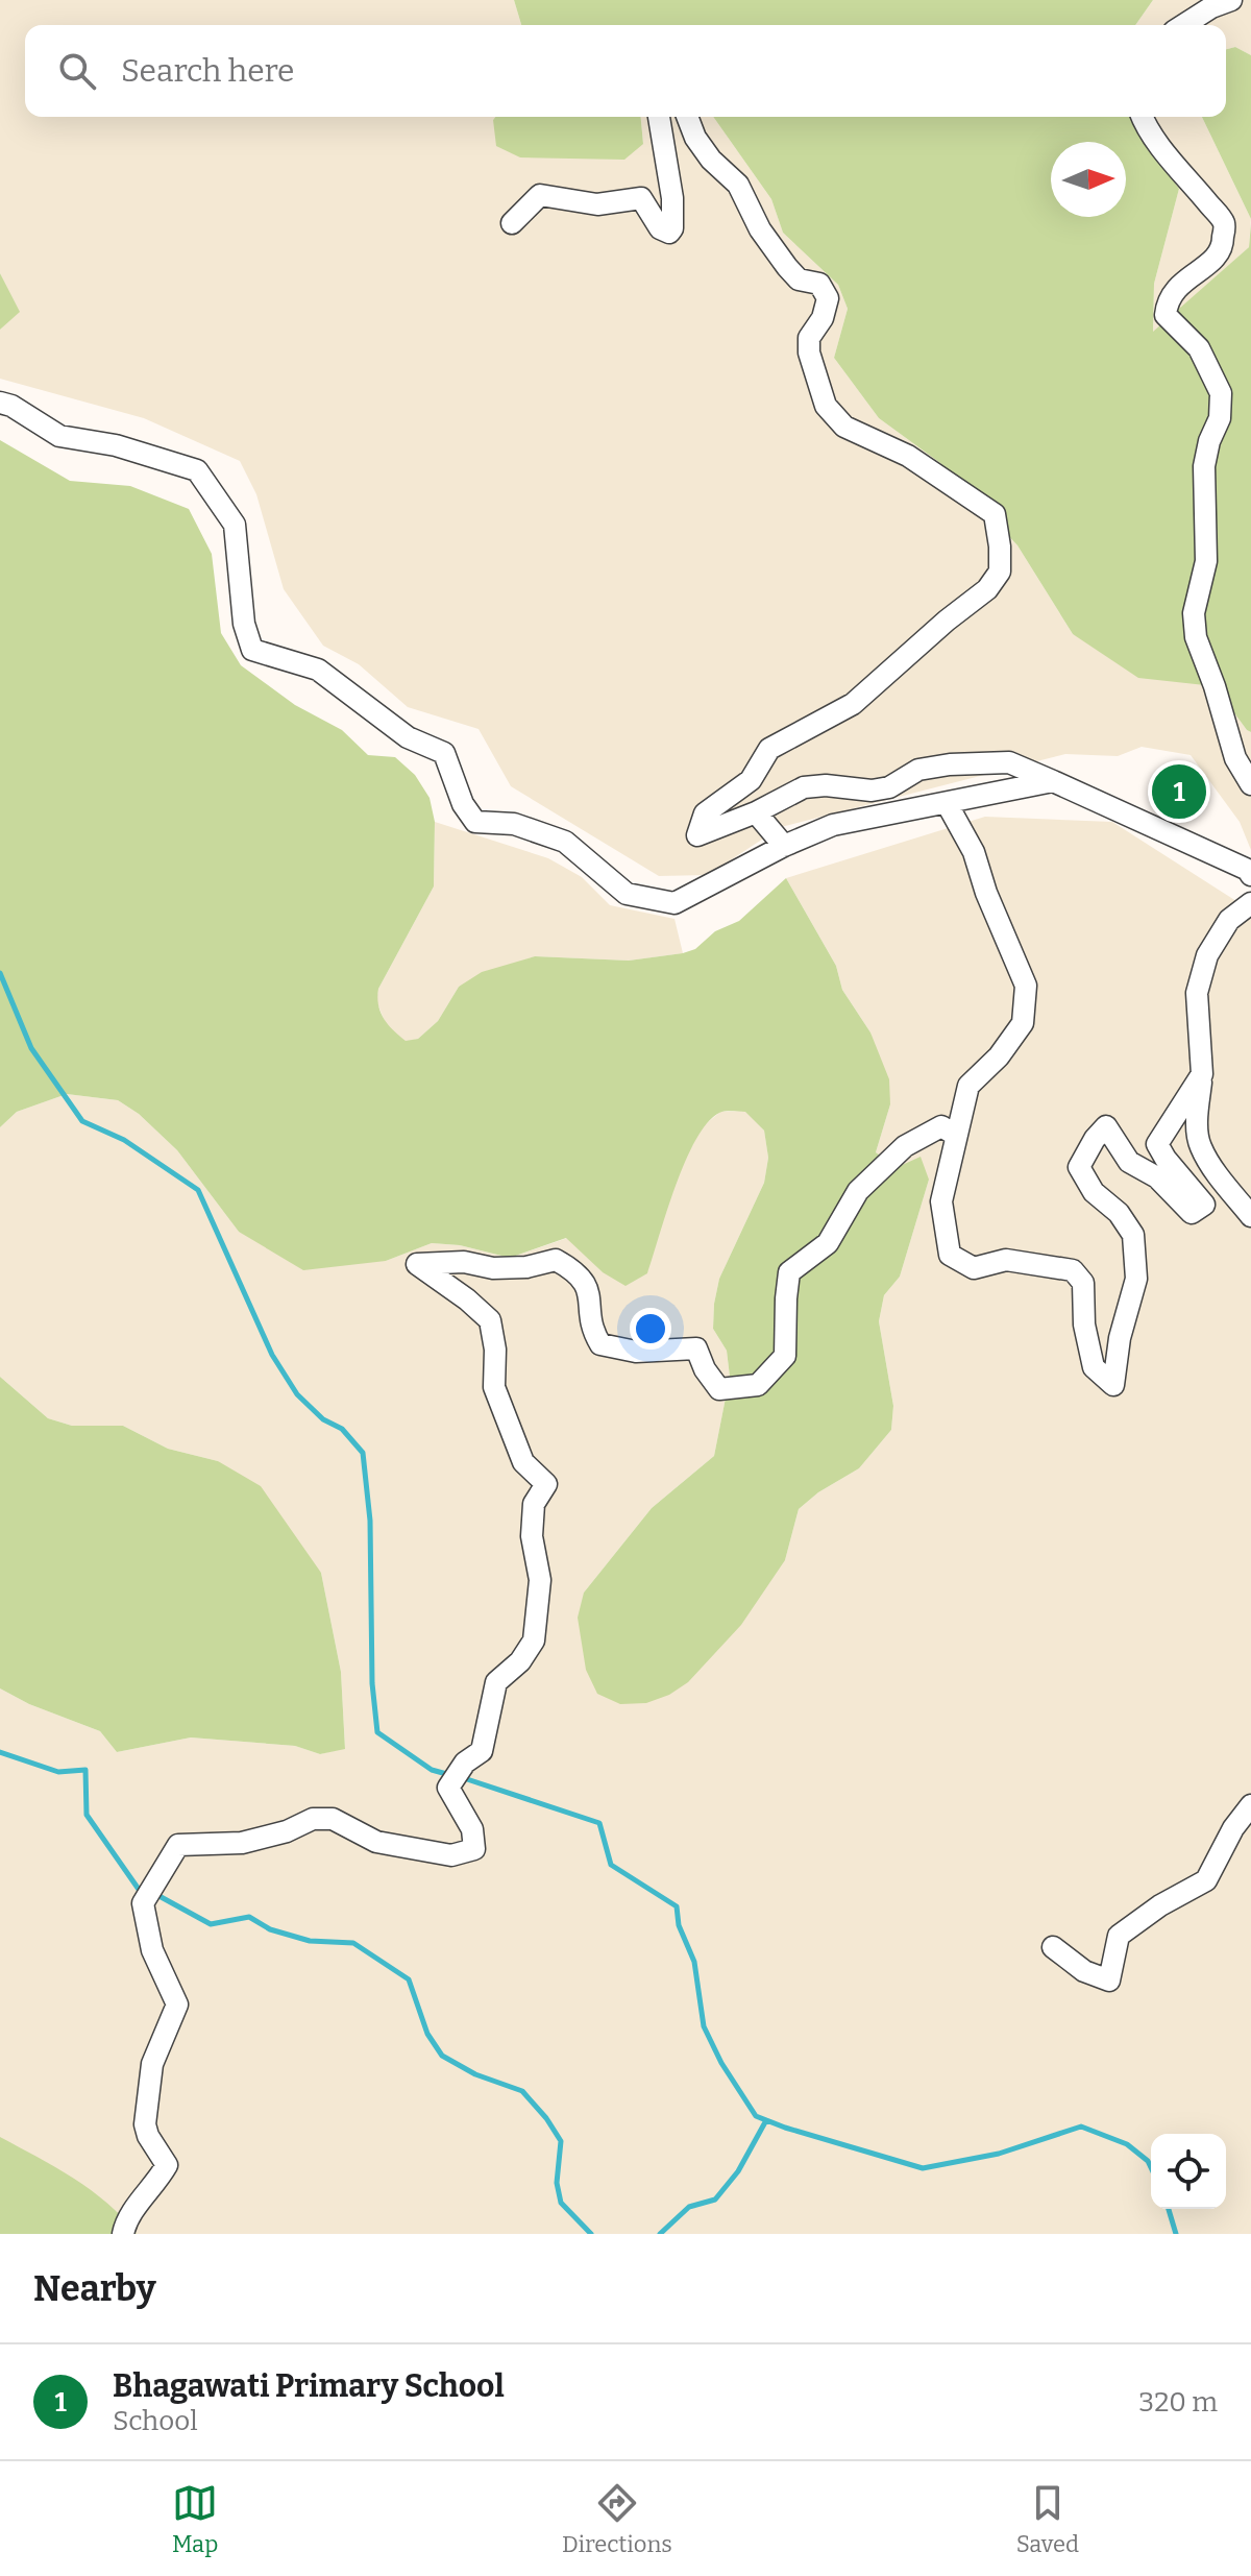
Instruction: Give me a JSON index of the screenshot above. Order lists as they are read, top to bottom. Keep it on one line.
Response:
{"north":"right","page":{"search":"Search here","pins":"1","heading":"Nearby","list":[{"mark":"1","name":"Bhagawati Primary School","note":"School","value":"320 m"}],"nav":["Map","Directions","Saved"]}}
